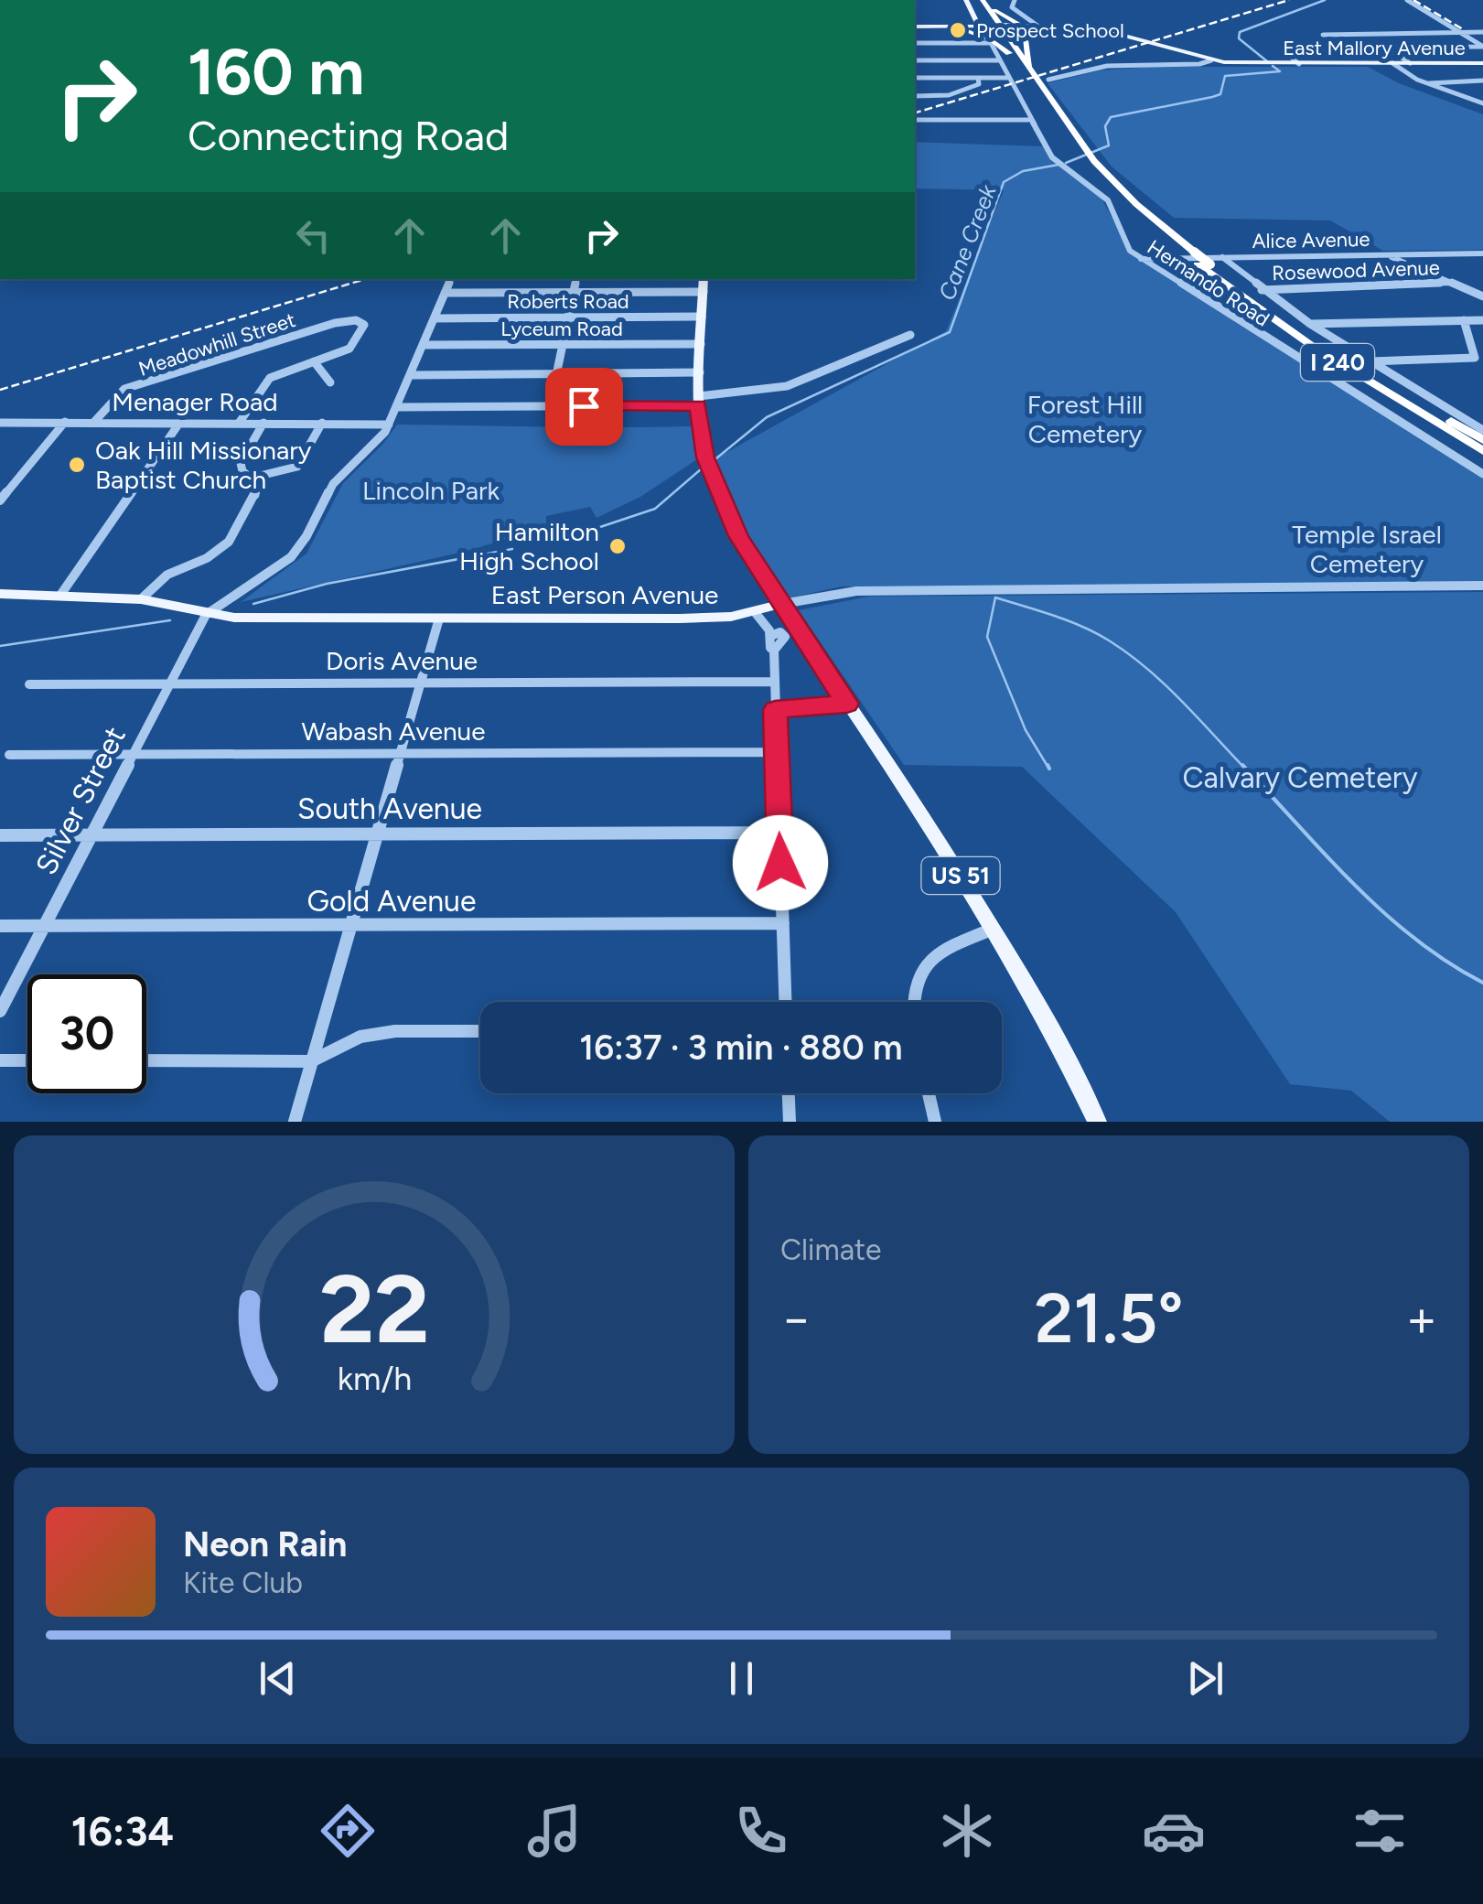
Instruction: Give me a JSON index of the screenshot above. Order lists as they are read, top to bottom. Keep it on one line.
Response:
{"streets":{"highway":["I 240"],"main road":["East Mallory Avenue","Hernando Road","East Person Avenue","US 51"],"street":["Alice Avenue","Rosewood Avenue","Roberts Road","Lyceum Road","Meadowhill Street","Menager Road","Doris Avenue","Wabash Avenue","Silver Street","South Avenue","Gold Avenue"]},"crossings":[["East Mallory Avenue","Hernando Road"],["Alice Avenue","Hernando Road"],["Roberts Road","US 51"],["Lyceum Road","US 51"],["Meadowhill Street","Menager Road"],["East Person Avenue","Silver Street"],["East Person Avenue","US 51"],["Doris Avenue","Silver Street"],["Wabash Avenue","Silver Street"],["Silver Street","South Avenue"],["Silver Street","Gold Avenue"]],"water":["Cane Creek"],"parks":["Forest Hill Cemetery","Lincoln Park","Temple Israel Cemetery","Calvary Cemetery"],"places":["Prospect School","Oak Hill Missionary Baptist Church","Hamilton High School"],"page":{"turn":["160 m","Connecting Road"],"limit":"30","trip":"16:37 · 3 min · 880 m","tile":"Climate","heat":["−","21.5°","+"],"song":["Neon Rain","Kite Club"],"tabs":"16:34","gauge":["22","km/h"]}}
